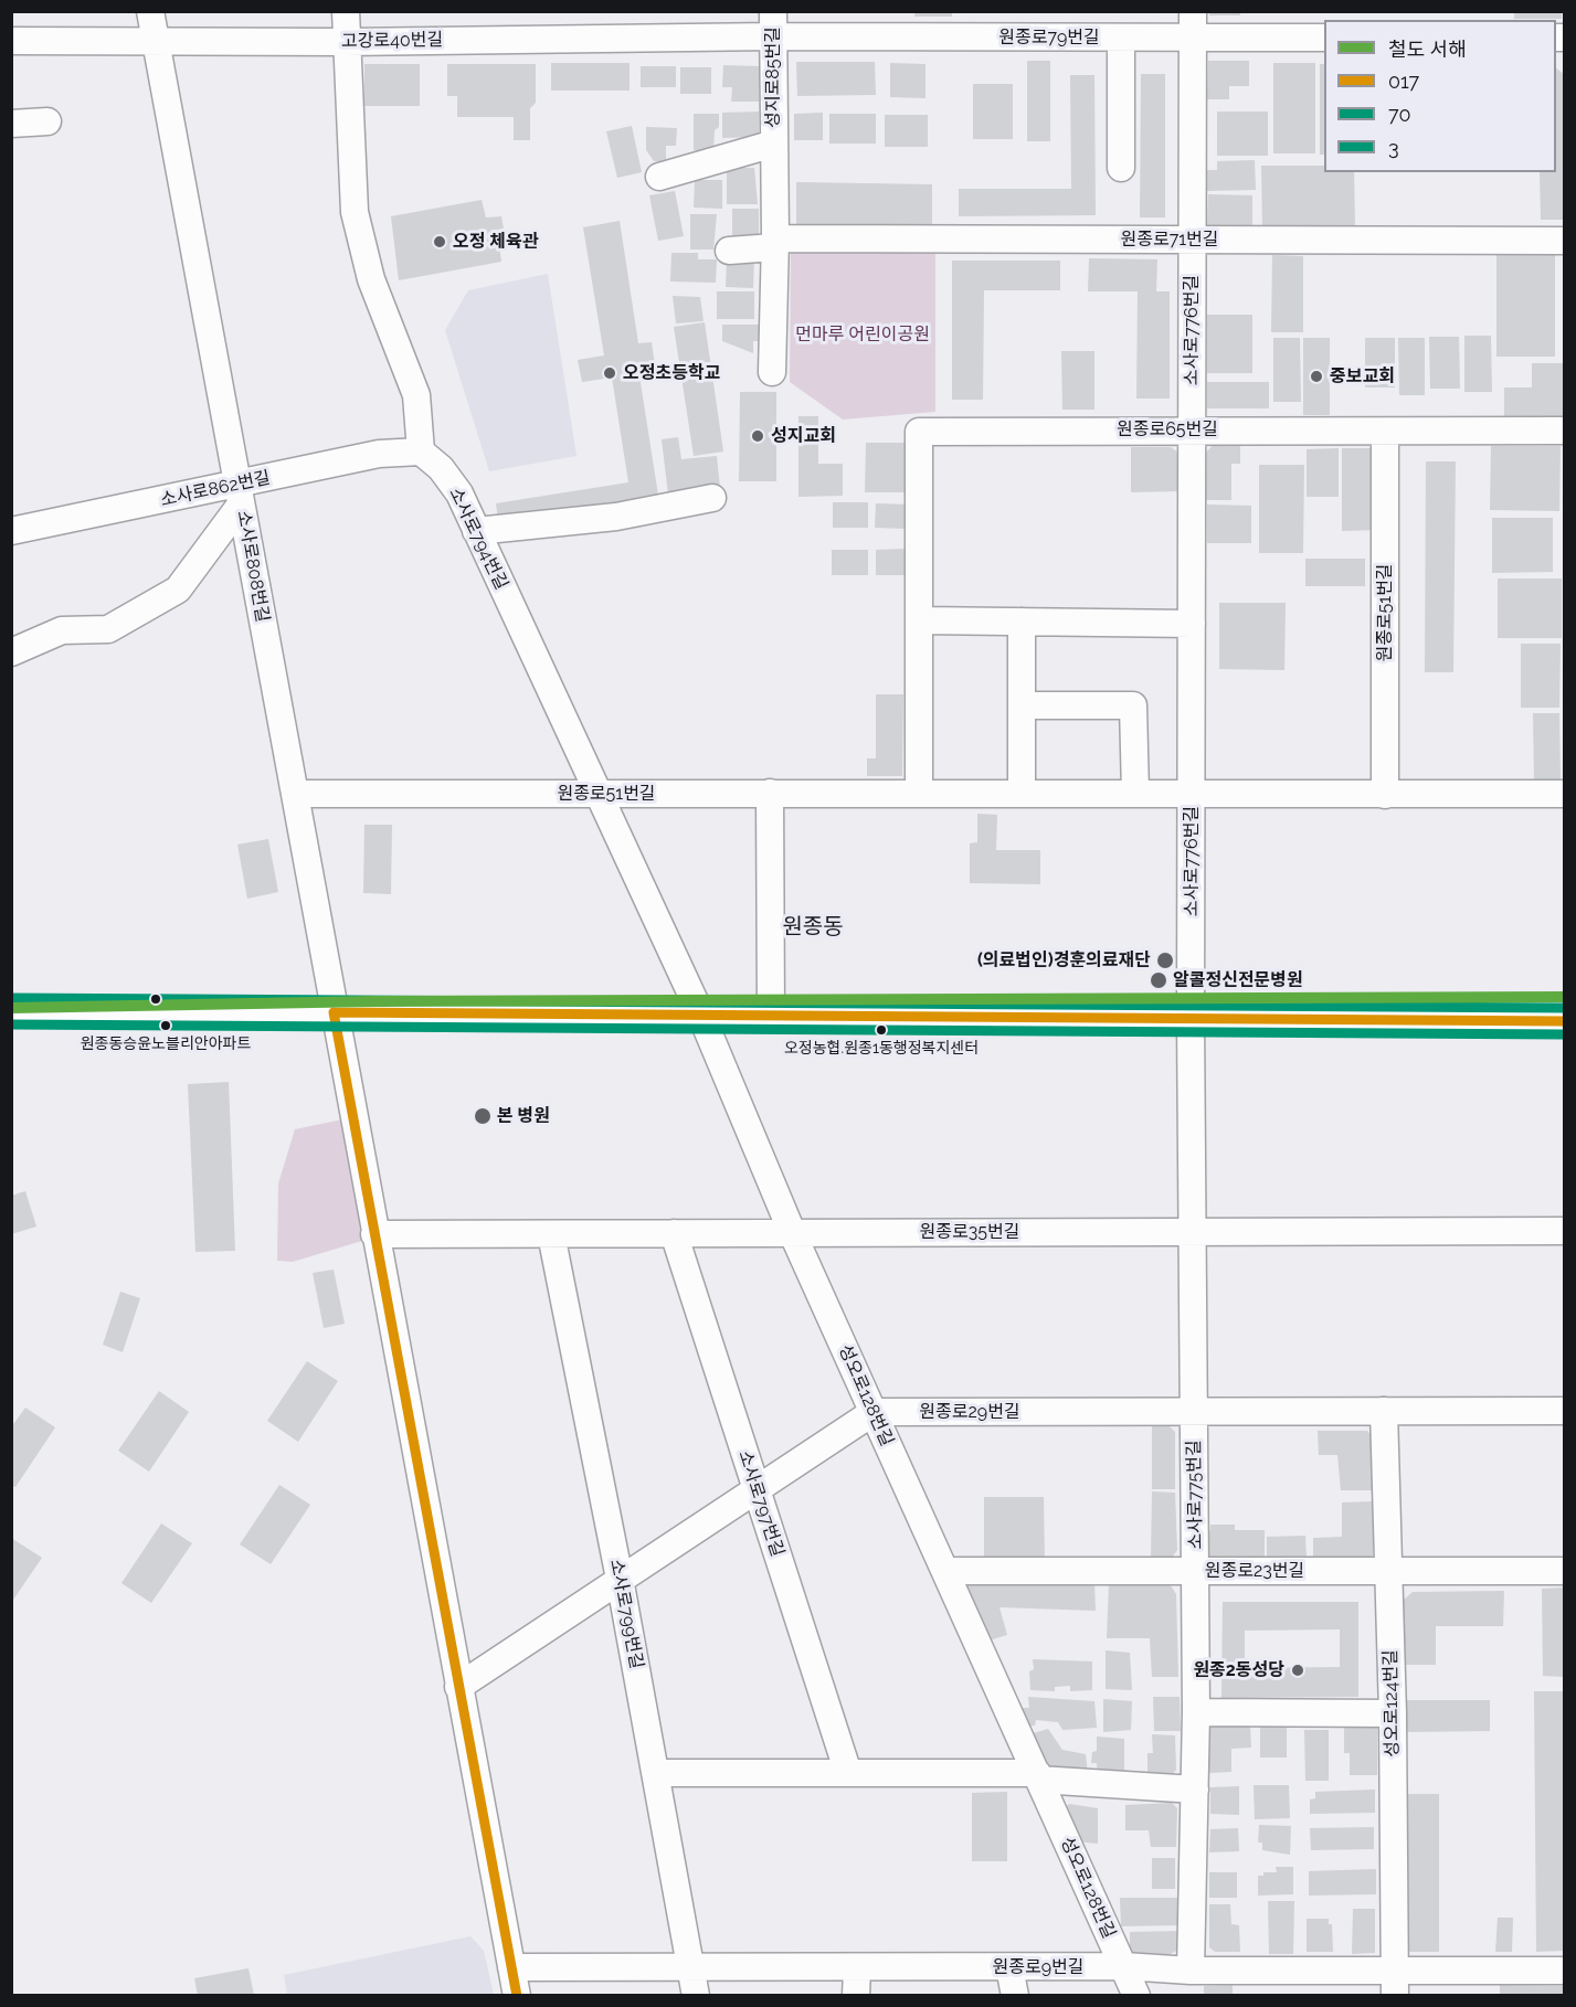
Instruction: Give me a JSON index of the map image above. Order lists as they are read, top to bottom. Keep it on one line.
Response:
{"streets":{"street":["원종로79번길","고강로40번길","성지로85번길","원종로71번길","소사로776번길","원종로65번길","소사로862번길","소사로794번길","소사로808번길","원종로51번길","원종로35번길","성오로128번길","원종로29번길","소사로775번길","소사로797번길","원종로23번길","소사로799번길","성오로124번길","원종로9번길"]},"crossings":[["원종로79번길","고강로40번길"],["원종로79번길","성지로85번길"],["원종로79번길","소사로776번길"],["고강로40번길","성지로85번길"],["고강로40번길","소사로808번길"],["성지로85번길","원종로71번길"],["원종로71번길","소사로776번길"],["소사로776번길","원종로65번길"],["소사로776번길","원종로51번길"],["소사로776번길","소사로775번길"],["원종로65번길","원종로51번길"],["소사로862번길","소사로794번길"],["소사로862번길","소사로808번길"],["소사로794번길","원종로51번길"],["소사로794번길","성오로128번길"],["소사로808번길","원종로51번길"],["소사로808번길","원종로35번길"],["소사로808번길","원종로9번길"],["원종로35번길","성오로128번길"],["원종로35번길","소사로775번길"],["원종로35번길","소사로797번길"],["원종로35번길","소사로799번길"],["성오로128번길","원종로29번길"],["성오로128번길","원종로23번길"],["성오로128번길","원종로9번길"],["원종로29번길","소사로775번길"],["원종로29번길","성오로124번길"],["소사로775번길","원종로23번길"],["소사로775번길","원종로9번길"],["원종로23번길","성오로124번길"],["소사로799번길","원종로9번길"],["성오로124번길","원종로9번길"]],"districts":["원종동"],"parks":["먼마루 어린이공원"],"places":["오정 체육관","오정초등학교","중보교회","성지교회","(의료법인)경훈의료재단","알콜정신전문병원","원종동승윤노블리안아파트","오정농협.원종1동행정복지센터","본 병원","원종2동성당"],"lines":["rail line 서해","transit line 3","transit line 017","transit line 70"],"legend":["철도 서해","017","70","3"]}
